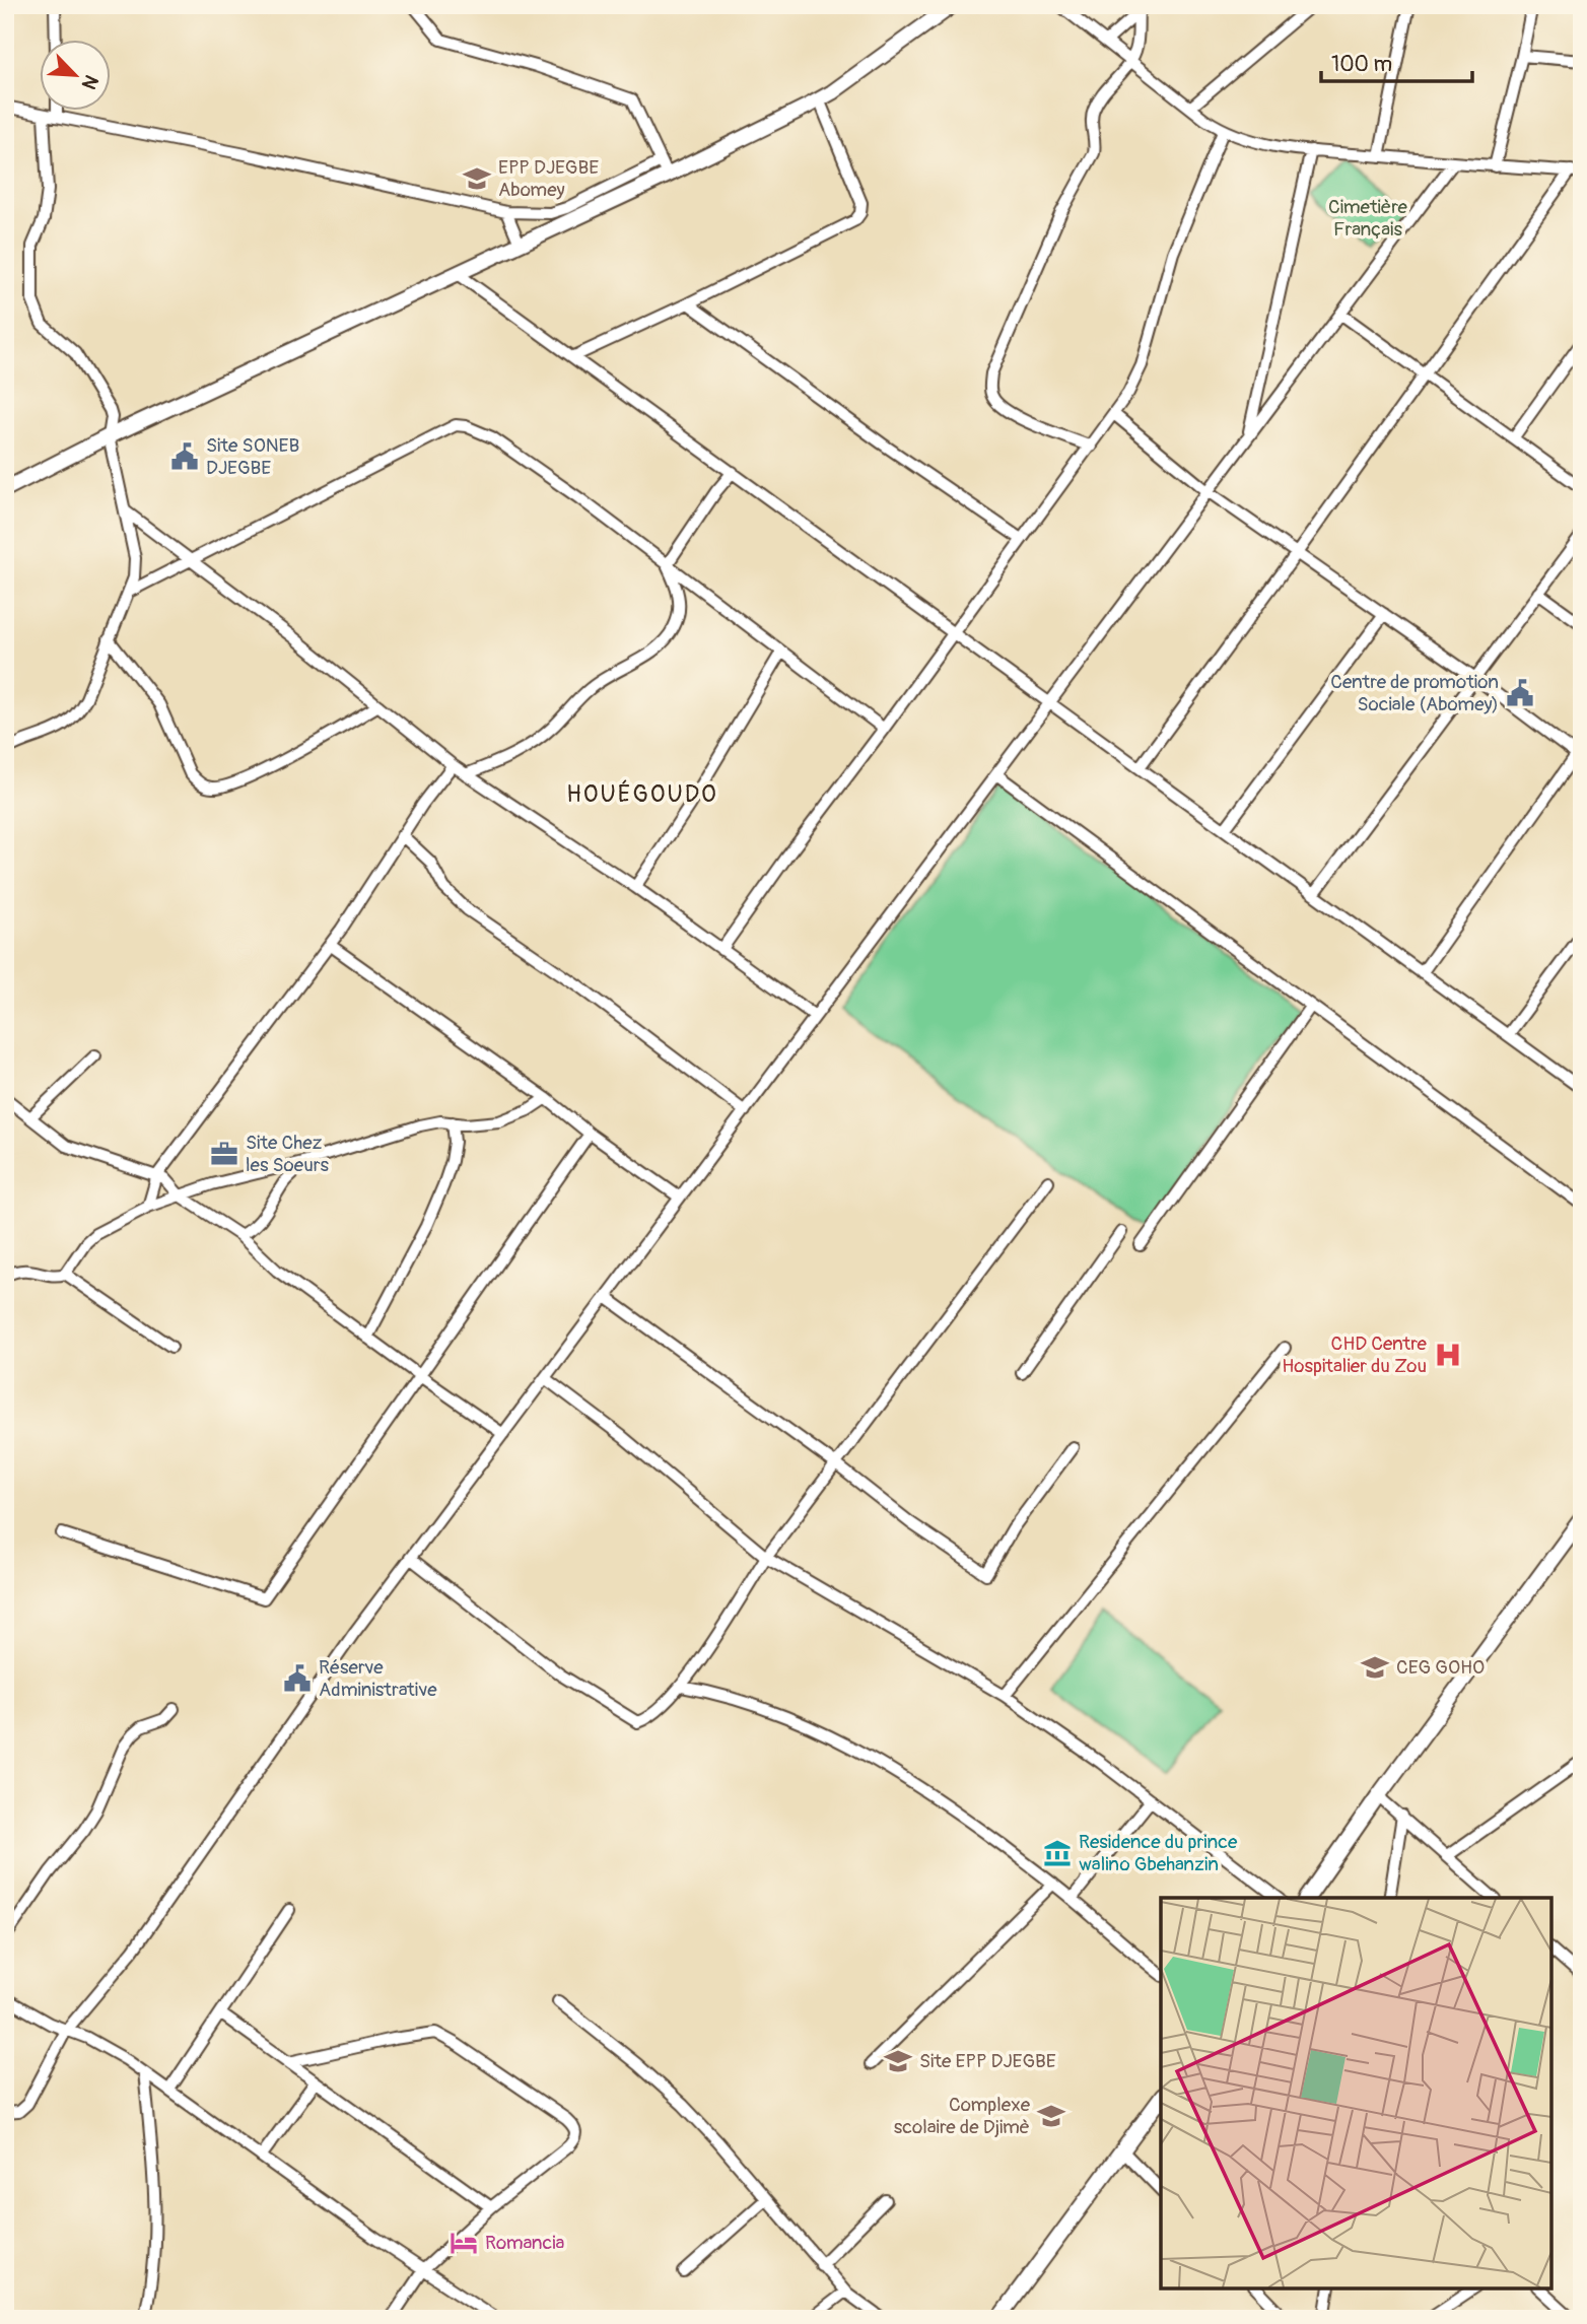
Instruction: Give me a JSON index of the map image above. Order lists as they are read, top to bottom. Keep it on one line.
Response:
{"districts":["HOUÉGOUDO"],"parks":["Cimetière Français"],"places":{"school or university":["EPP DJEGBE Abomey","CEG GOHO","Site EPP DJEGBE","Complexe scolaire de Djimè"],"public building":["Site SONEB DJEGBE","Centre de promotion Sociale (Abomey)","Réserve Administrative"],"office":["Site Chez les Soeurs"],"hospital":["CHD Centre Hospitalier du Zou"],"museum":["Residence du prince walino Gbehanzin"],"hotel":["Romancia"]},"scale_bar":"100 m","north":"bottom right"}
